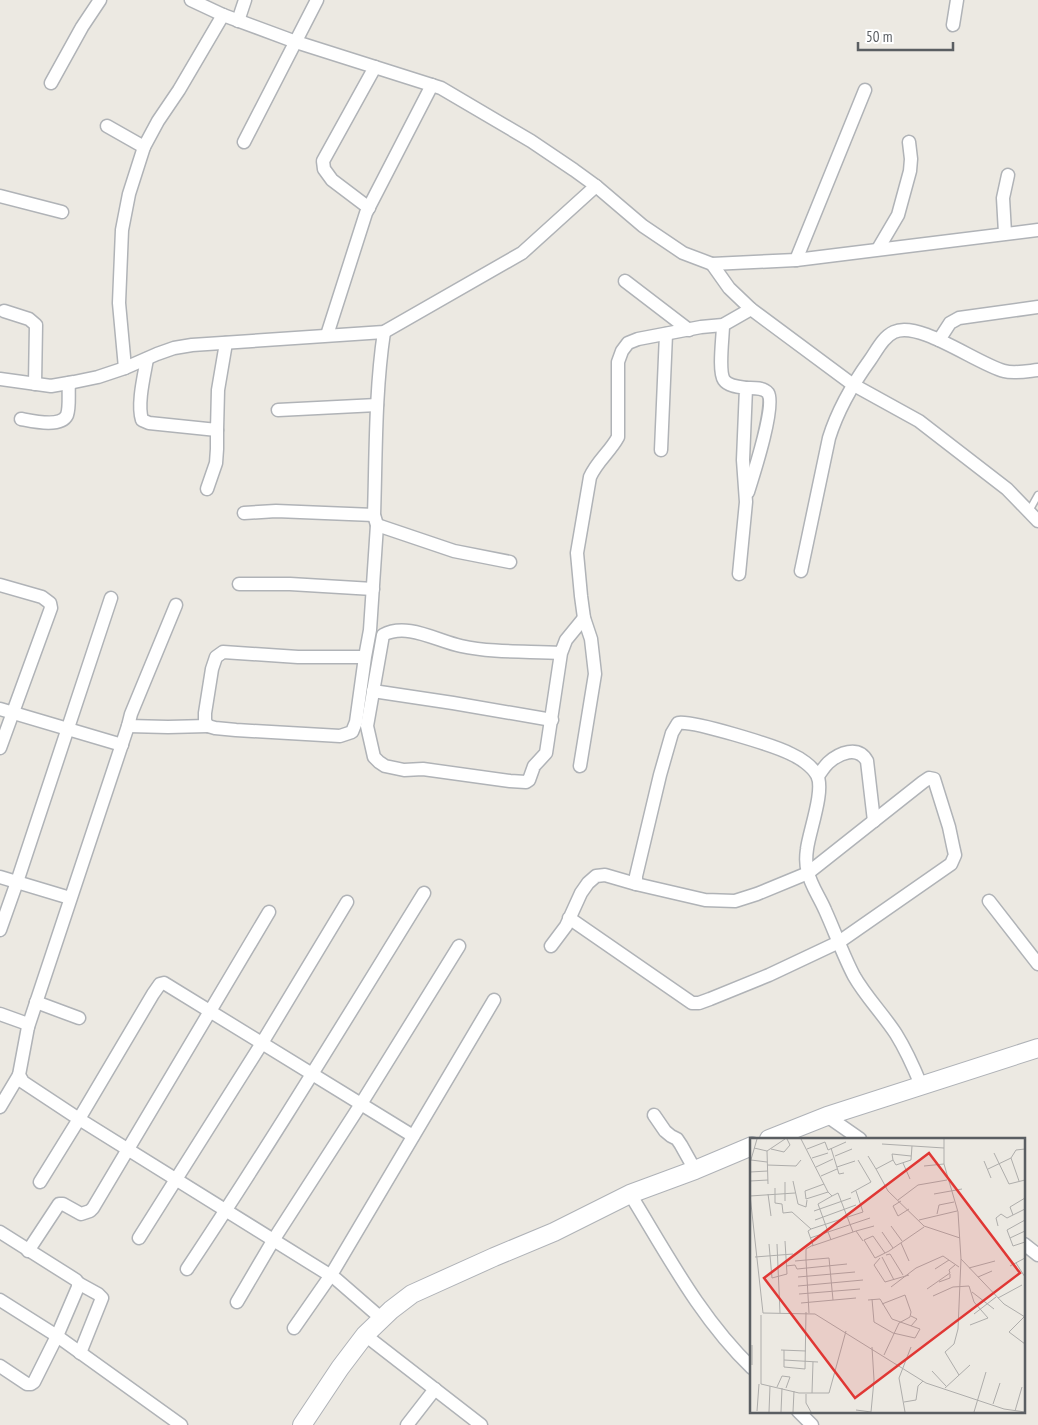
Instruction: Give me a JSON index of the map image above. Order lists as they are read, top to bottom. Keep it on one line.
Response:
{"scale_bar":"50 m"}
